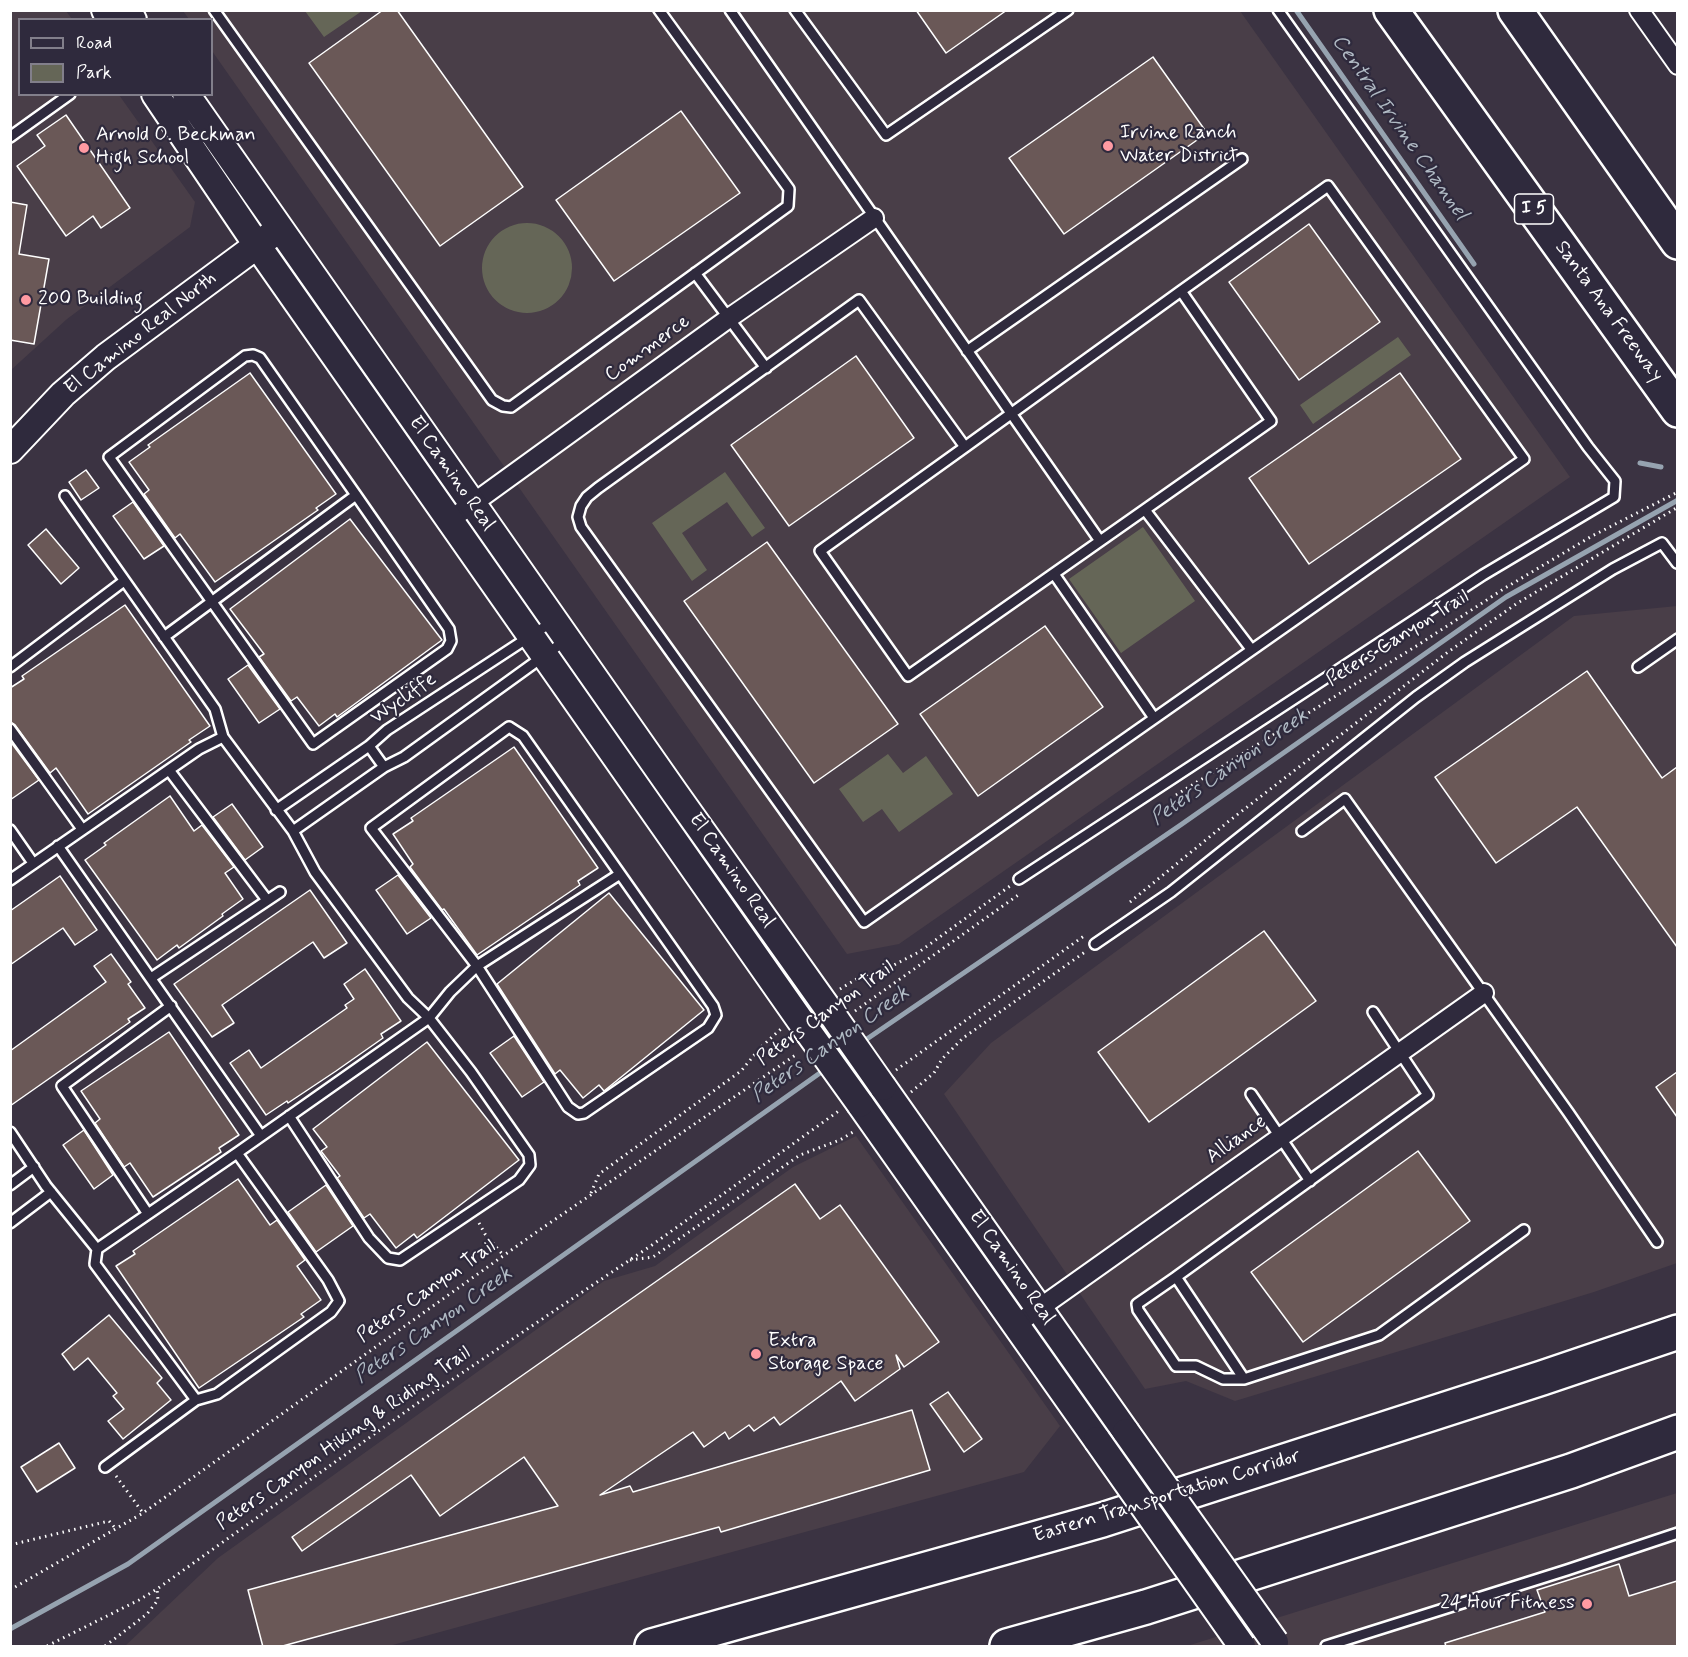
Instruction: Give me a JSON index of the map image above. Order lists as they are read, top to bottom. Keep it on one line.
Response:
{"streets":{"highway":["I 5","Santa Ana Freeway","Eastern Transportation Corridor"],"main road":["El Camino Real North","El Camino Real"],"street":["Commerce","Alliance"],"lane":["Wycliffe"],"path":["Peters Canyon Trail","Peters Canyon Hiking & Riding Trail"]},"crossings":[["El Camino Real North","El Camino Real"],["Commerce","El Camino Real"],["El Camino Real","Peters Canyon Trail"],["El Camino Real","Wycliffe"],["El Camino Real","Alliance"]],"water":["Central Irvine Channel","Peters Canyon Creek"],"places":["Irvine Ranch Water District","Arnold O. Beckman High School","200 Building","Extra Storage Space","24 Hour Fitness"],"legend":["Road","Park"]}
